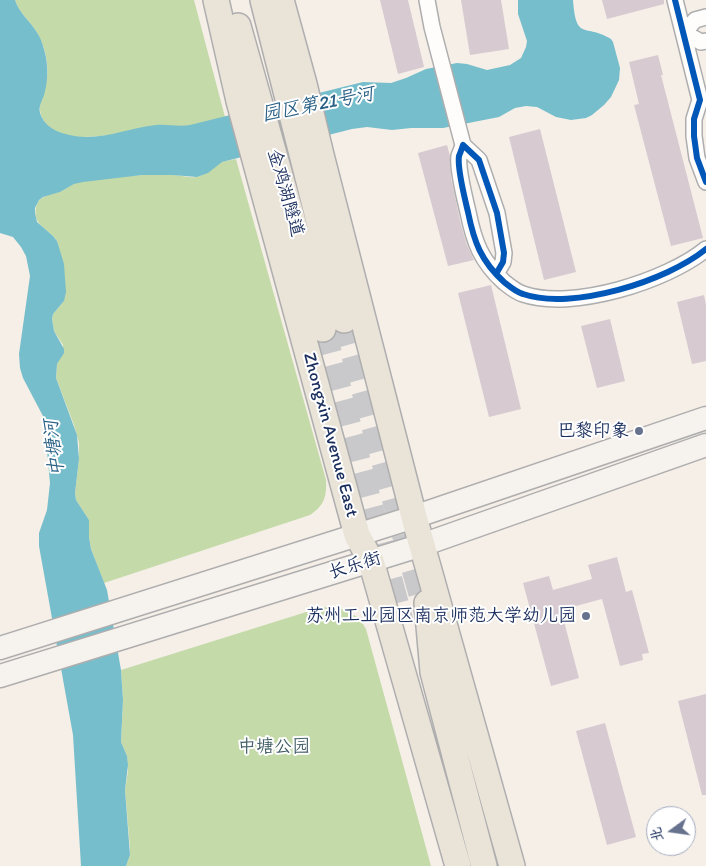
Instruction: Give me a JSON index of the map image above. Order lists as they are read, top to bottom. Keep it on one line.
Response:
{"streets":{"main road":["金鸡湖隧道","Zhongxin Avenue East","长乐街"]},"crossings":[["Zhongxin Avenue East","长乐街"]],"water":["园区第21号河","中塘河"],"parks":["中塘公园"],"places":["巴黎印象","苏州工业园区南京师范大学幼儿园"],"north":"left"}
